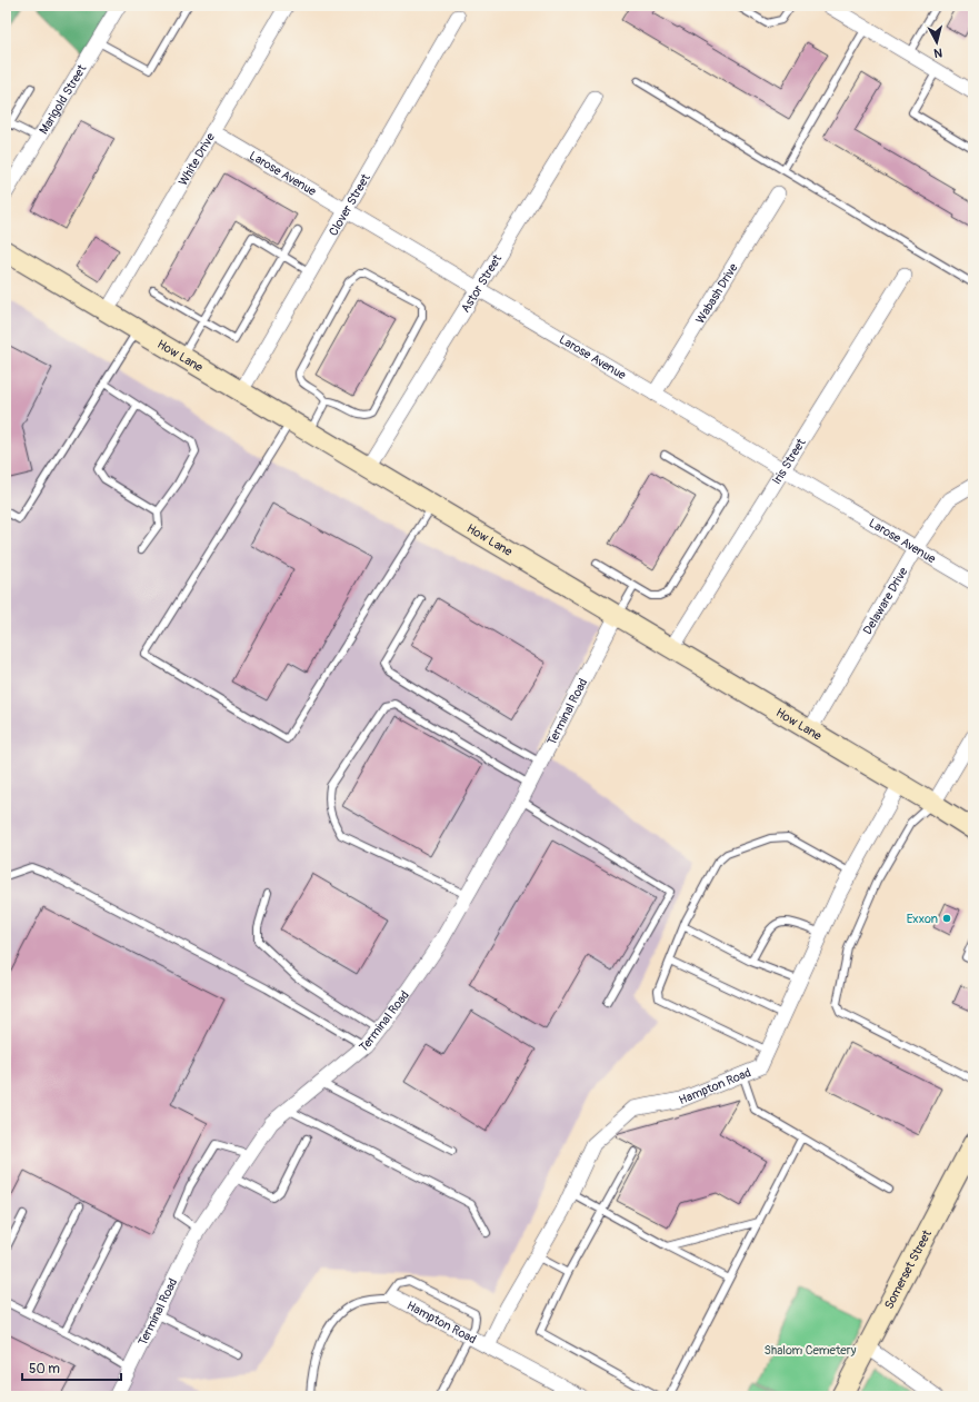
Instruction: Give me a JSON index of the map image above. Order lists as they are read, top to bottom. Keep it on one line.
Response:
{"streets":{"main road":["How Lane","Somerset Street"],"street":["Marigold Street","White Drive","Larose Avenue","Clover Street","Astor Street","Wabash Drive","Iris Street","Delaware Drive","Terminal Road","Hampton Road"]},"crossings":[["White Drive","Larose Avenue"],["White Drive","How Lane"],["Larose Avenue","Clover Street"],["Larose Avenue","Astor Street"],["Larose Avenue","Wabash Drive"],["Larose Avenue","Iris Street"],["Larose Avenue","Delaware Drive"],["Clover Street","How Lane"],["Astor Street","How Lane"],["How Lane","Iris Street"],["How Lane","Delaware Drive"],["How Lane","Terminal Road"],["How Lane","Hampton Road"]],"parks":["Shalom Cemetery"],"places":["Exxon"],"scale_bar":"50 m","north":"bottom"}
